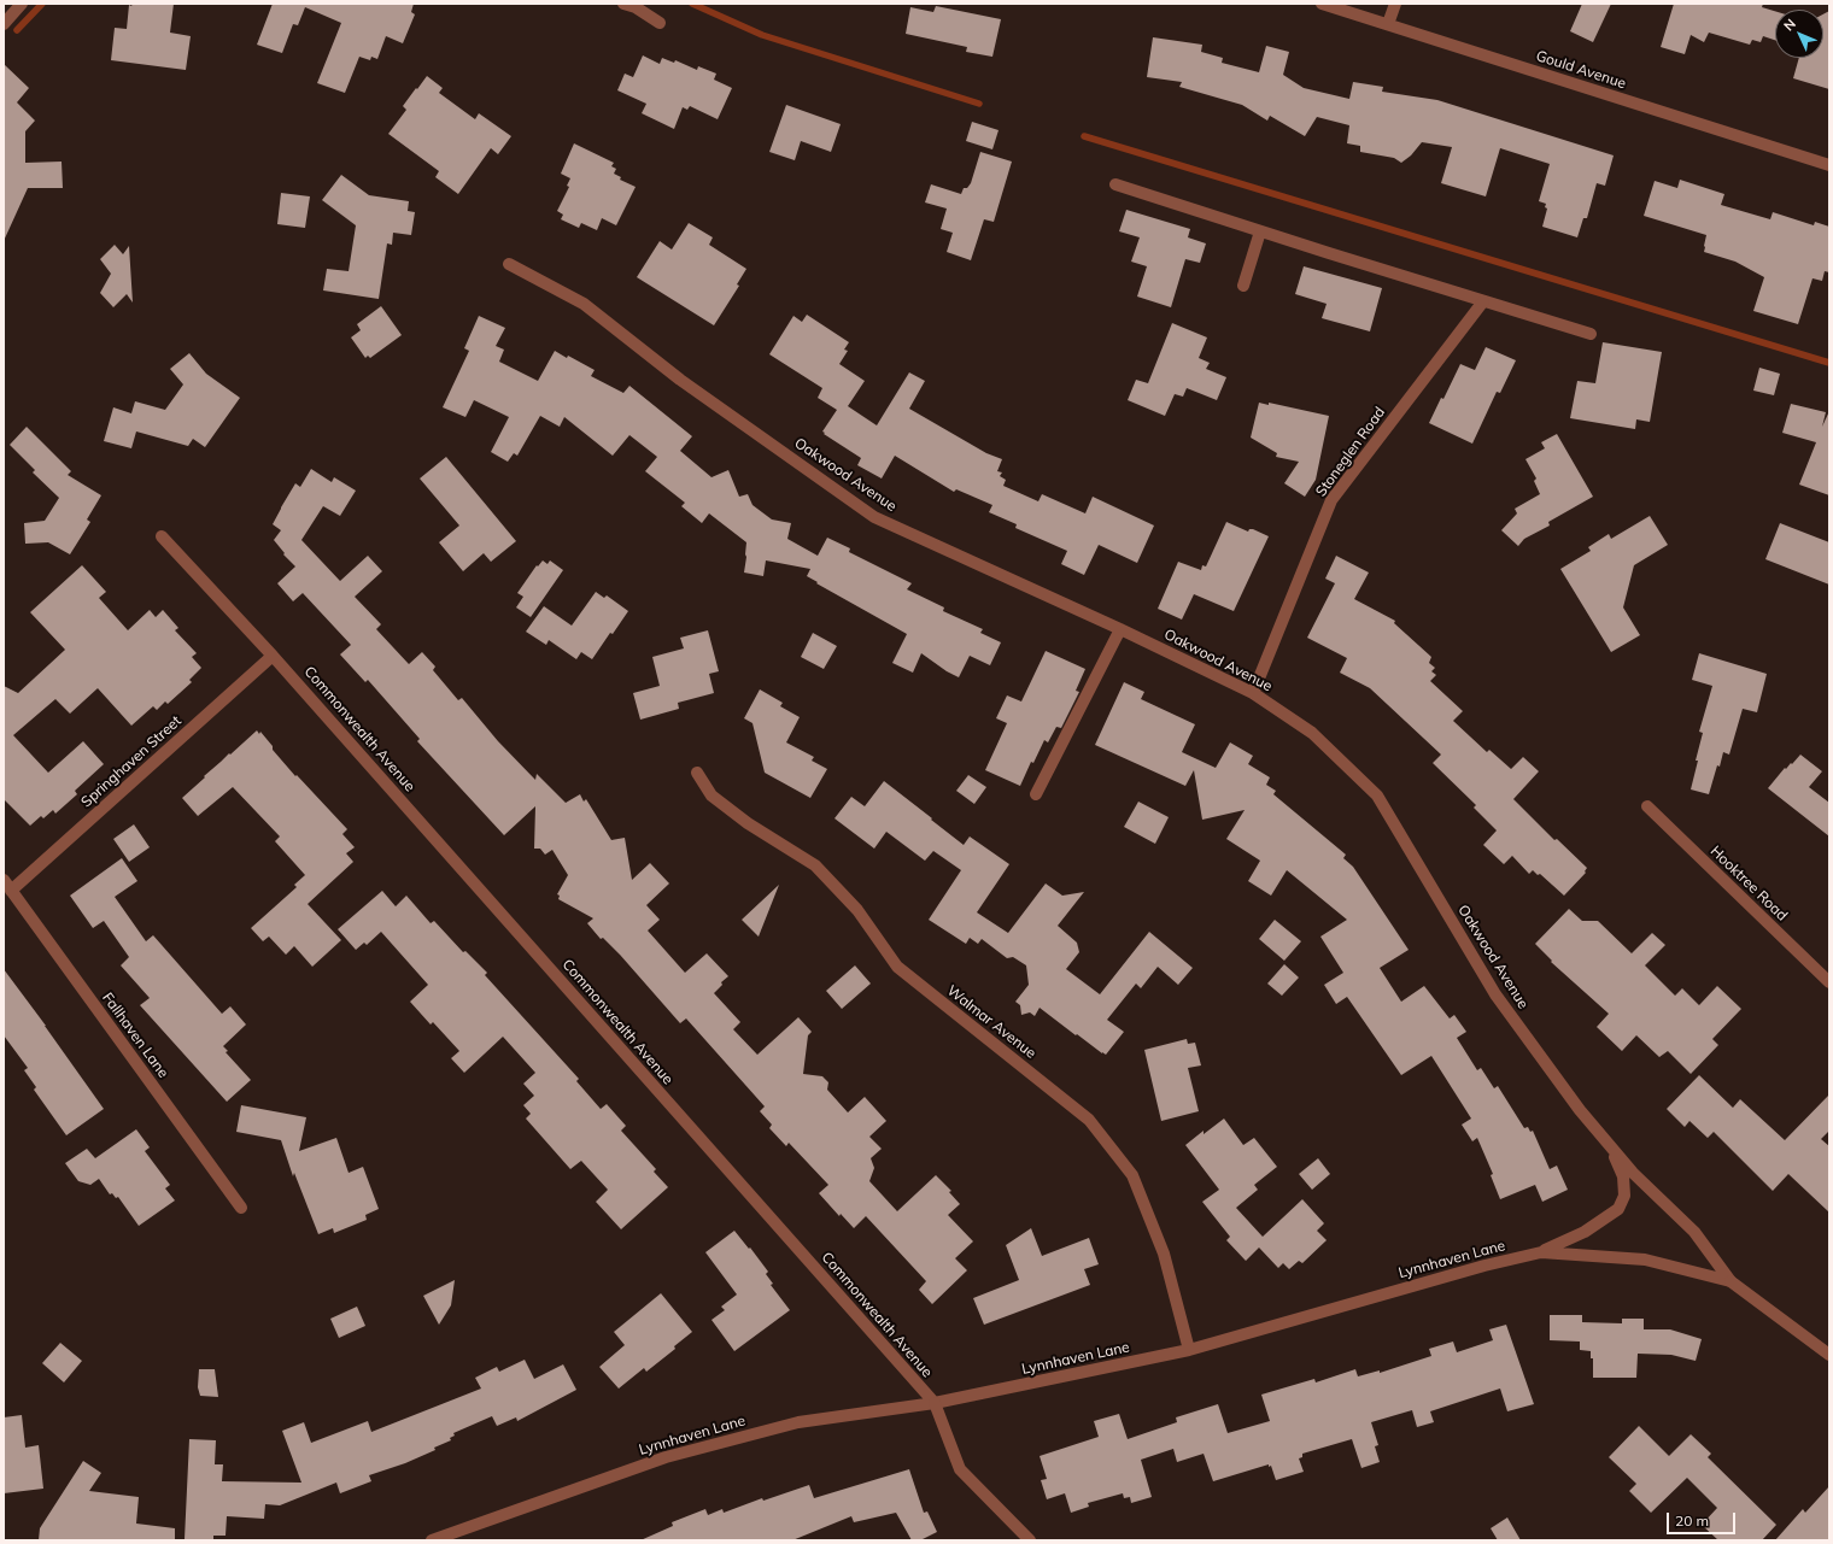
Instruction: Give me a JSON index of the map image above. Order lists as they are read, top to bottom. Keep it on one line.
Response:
{"streets":{"street":["Gould Avenue","Stoneglen Road","Oakwood Avenue","Commonwealth Avenue","Springhaven Street","Hooktree Road","Walmar Avenue","Fallhaven Lane","Lynnhaven Lane"]},"crossings":[["Stoneglen Road","Oakwood Avenue"],["Oakwood Avenue","Lynnhaven Lane"],["Commonwealth Avenue","Springhaven Street"],["Commonwealth Avenue","Lynnhaven Lane"],["Springhaven Street","Fallhaven Lane"],["Walmar Avenue","Lynnhaven Lane"]],"scale_bar":"20 m","north":"top left"}
